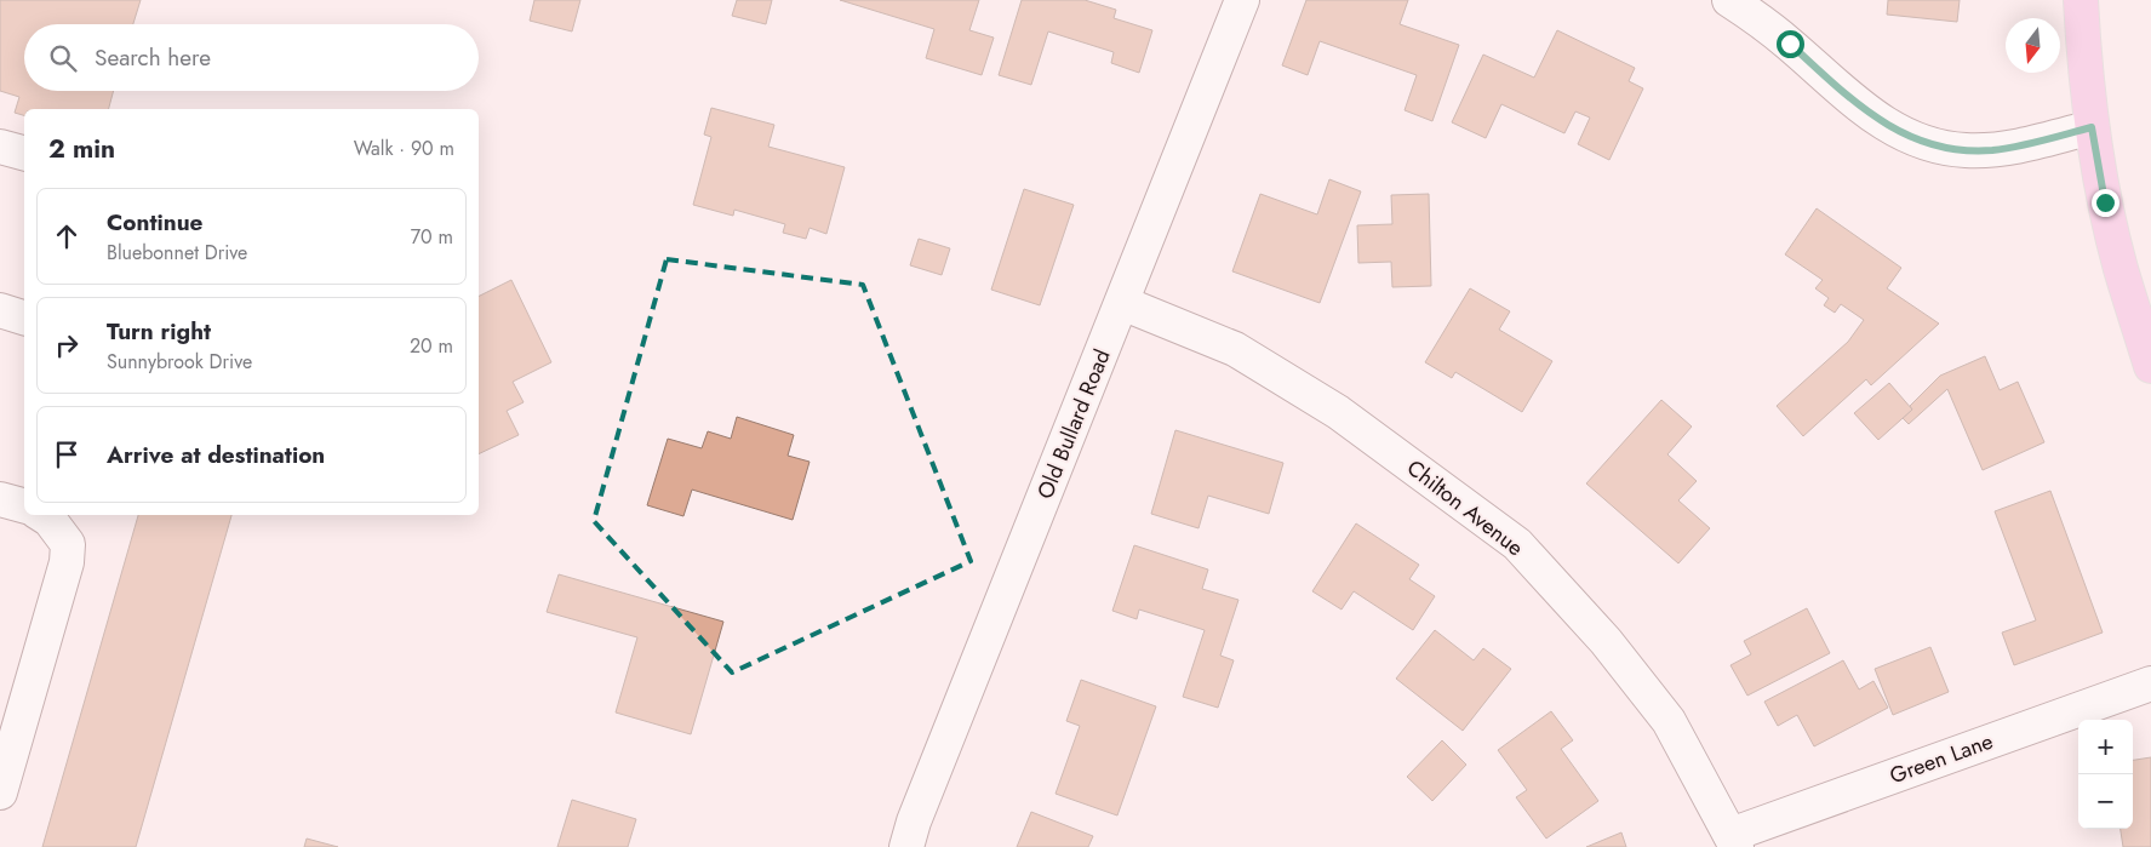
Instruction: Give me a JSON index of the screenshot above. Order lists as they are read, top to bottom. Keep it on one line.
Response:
{"streets":{"street":["Old Bullard Road","Chilton Avenue","Green Lane"]},"crossings":[["Old Bullard Road","Chilton Avenue"],["Chilton Avenue","Green Lane"]],"north":"bottom","page":{"search":"Search here","heading":["2 min","Walk · 90 m"],"list":[["Continue","Bluebonnet Drive","70 m"],["Turn right","Sunnybrook Drive","20 m"],"Arrive at destination"],"map_buttons":["+","−"]}}
